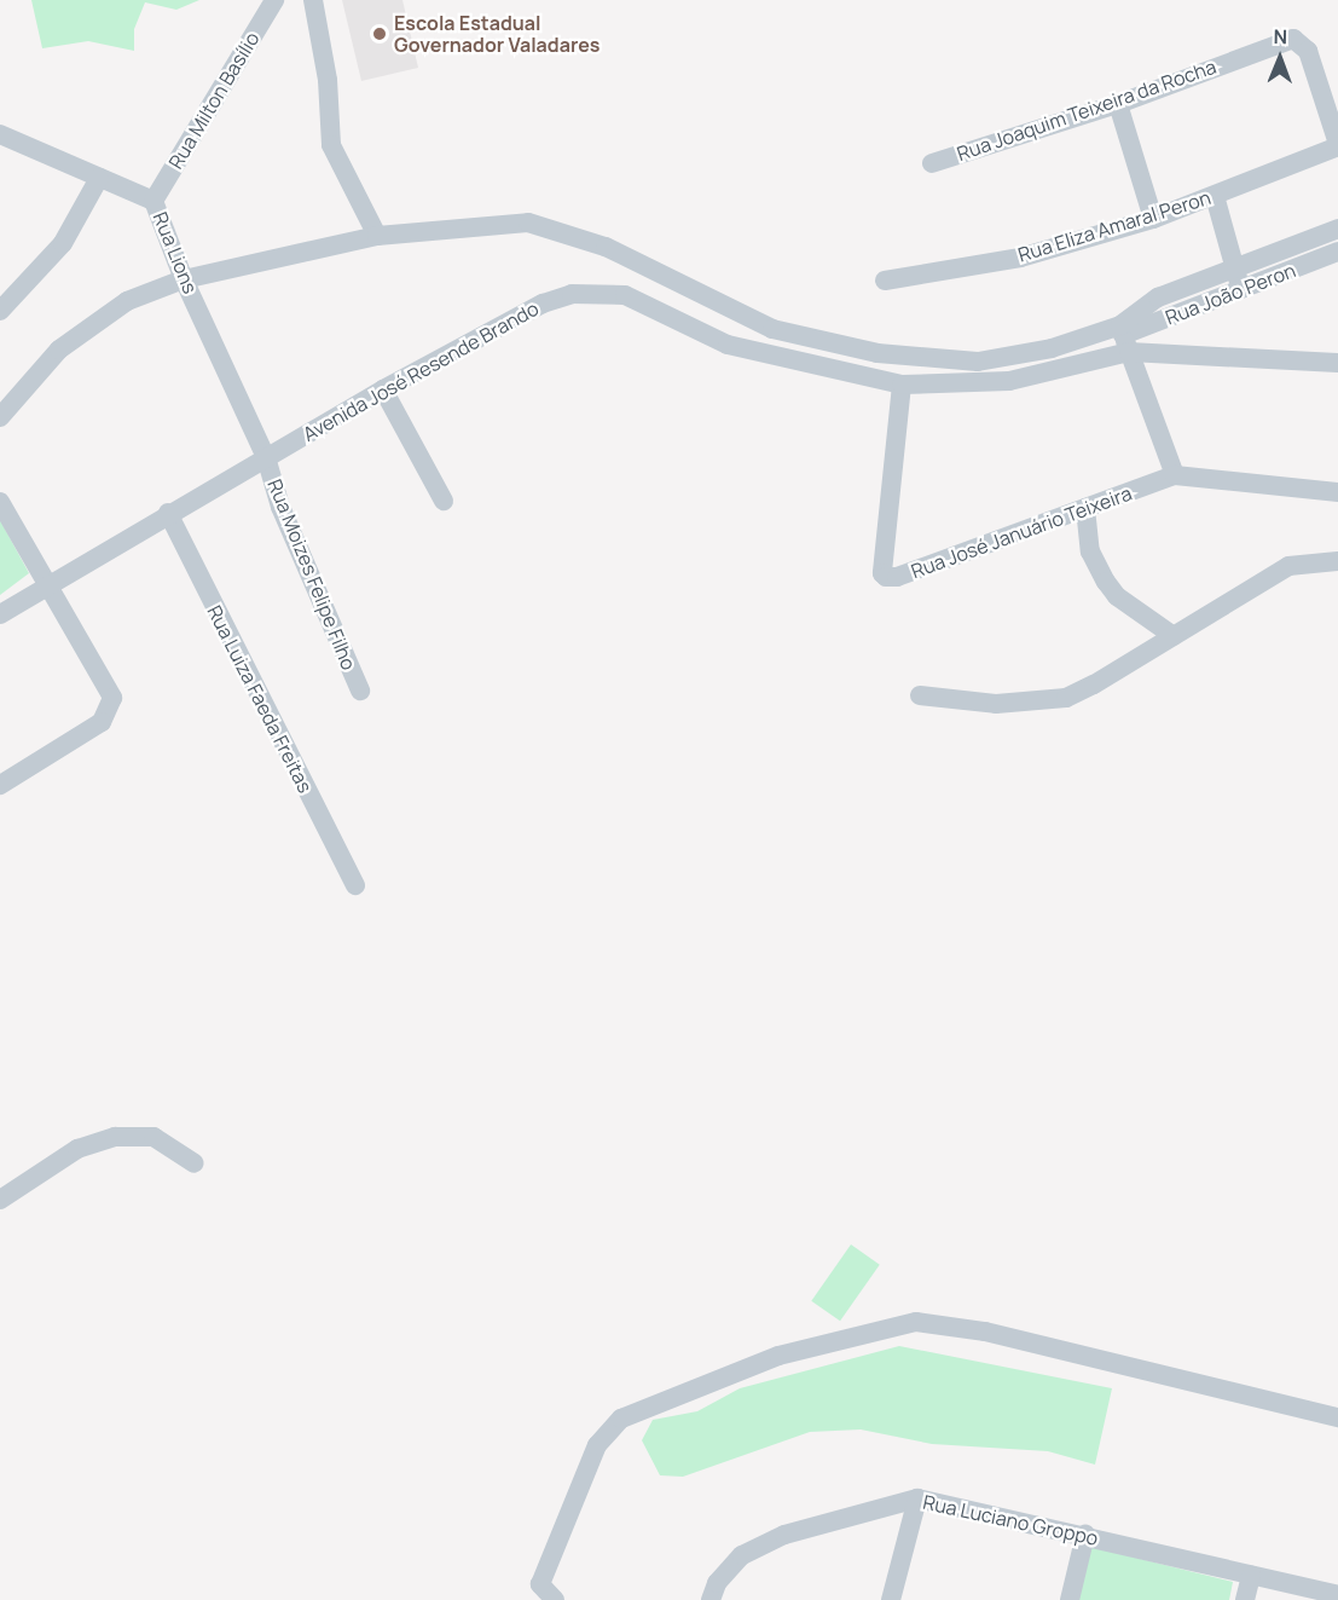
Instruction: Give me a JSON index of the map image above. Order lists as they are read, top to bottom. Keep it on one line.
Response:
{"streets":{"street":["Rua Milton Basílio","Rua Joaquim Teixeira da Rocha","Rua Eliza Amaral Peron","Rua Lions","Rua João Peron","Avenida José Resende Brando","Rua José Januário Teixeira","Rua Moizes Felipe Filho","Rua Luiza Faeda Freitas","Rua Luciano Groppo"]},"crossings":[["Rua Milton Basílio","Rua Lions"],["Rua Joaquim Teixeira da Rocha","Rua Eliza Amaral Peron"],["Rua Lions","Avenida José Resende Brando"],["Rua Lions","Rua Moizes Felipe Filho"],["Rua João Peron","Avenida José Resende Brando"],["Avenida José Resende Brando","Rua José Januário Teixeira"],["Avenida José Resende Brando","Rua Moizes Felipe Filho"],["Avenida José Resende Brando","Rua Luiza Faeda Freitas"]],"places":["Escola Estadual Governador Valadares"],"north":"top"}
